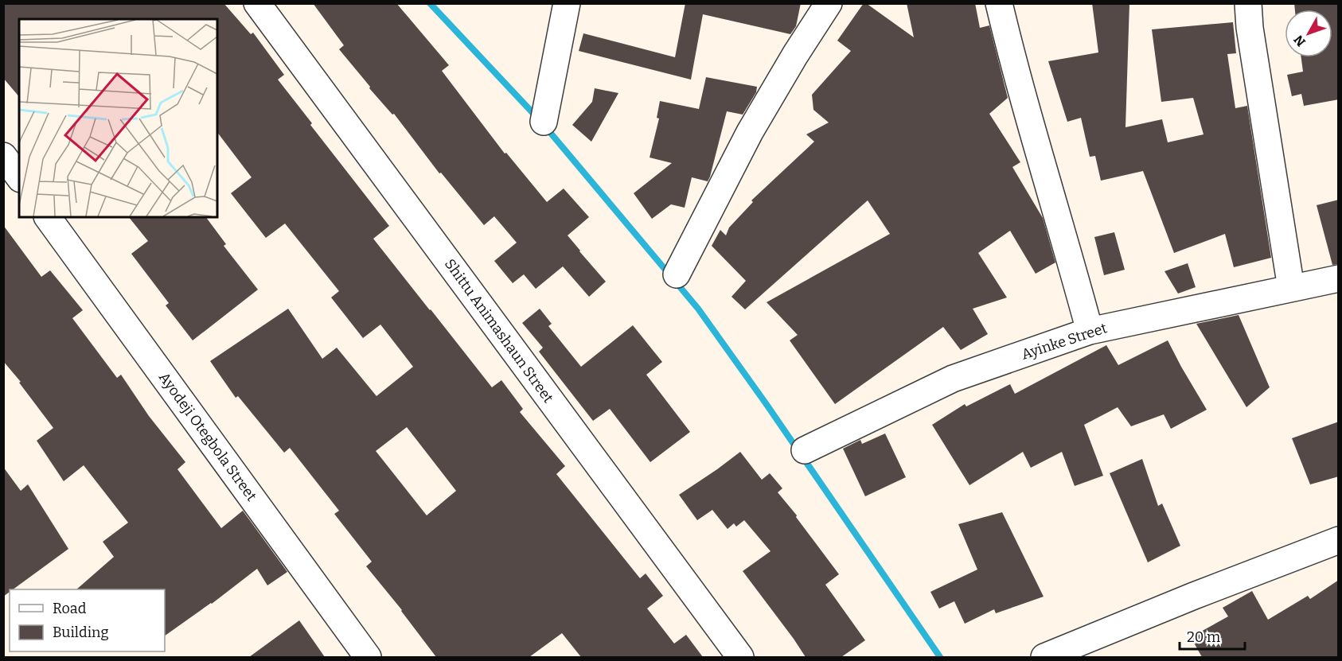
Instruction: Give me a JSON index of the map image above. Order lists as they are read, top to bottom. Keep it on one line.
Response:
{"streets":{"street":["Shittu Animashaun Street","Ayinke Street","Ayodeji Otegbola Street"]},"legend":["Road","Building"],"scale_bar":"20 m","north":"bottom left"}
